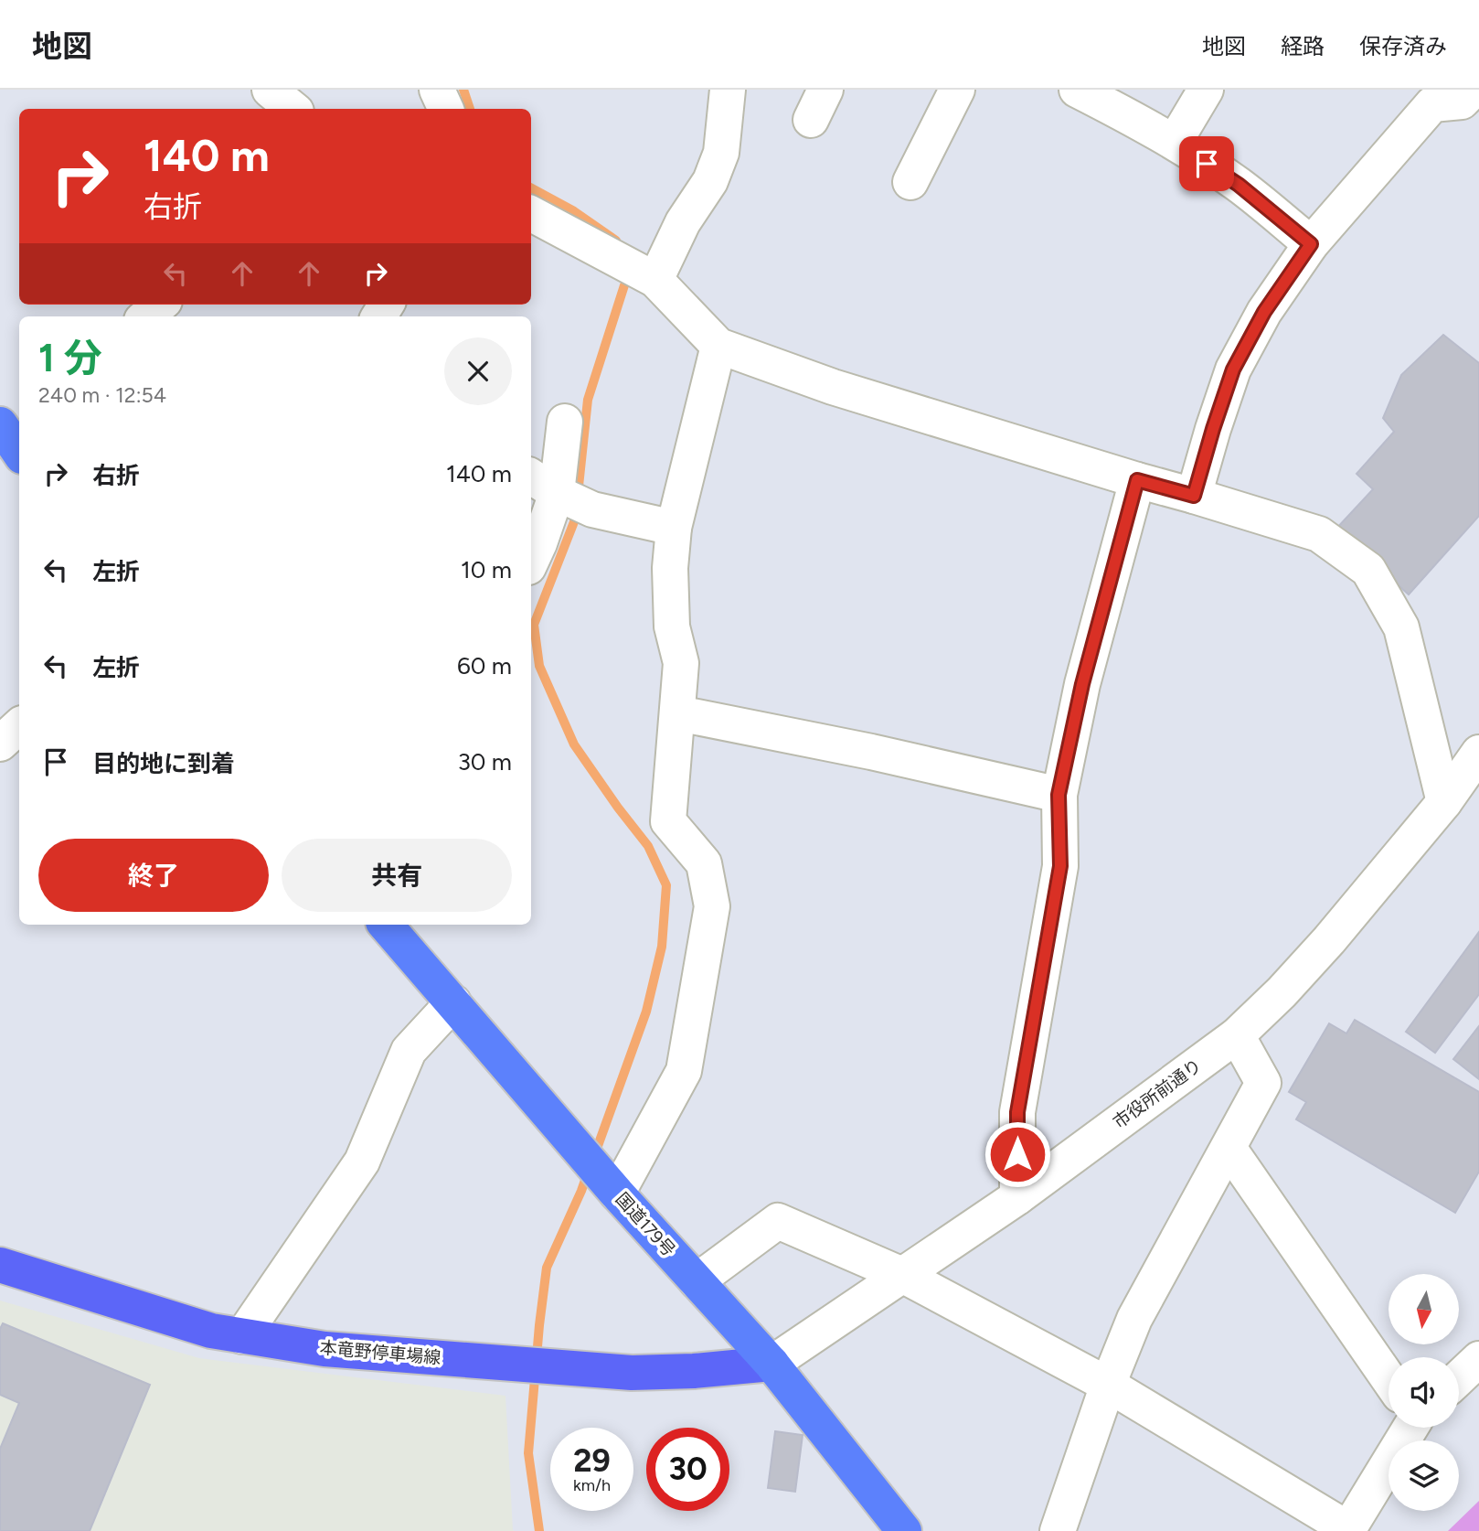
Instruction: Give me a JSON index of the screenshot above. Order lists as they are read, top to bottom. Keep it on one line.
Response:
{"streets":{"highway":["国道179号"],"main road":["本竜野停車場線"],"street":["市役所前通り"]},"crossings":[["市役所前通り","国道179号"],["市役所前通り","本竜野停車場線"],["国道179号","本竜野停車場線"]],"north":"bottom","page":{"header":"地図","nav":["地図","経路","保存済み"],"turn":["140 m","右折"],"heading":["1 分","240 m · 12:54"],"list":[{"name":"右折","value":"140 m"},{"name":"左折","value":"10 m"},{"name":"左折","value":"60 m"},{"name":"目的地に到着","value":"30 m"}],"buttons":["終了","共有"],"speed":"29 km/h","limit":"30"}}
